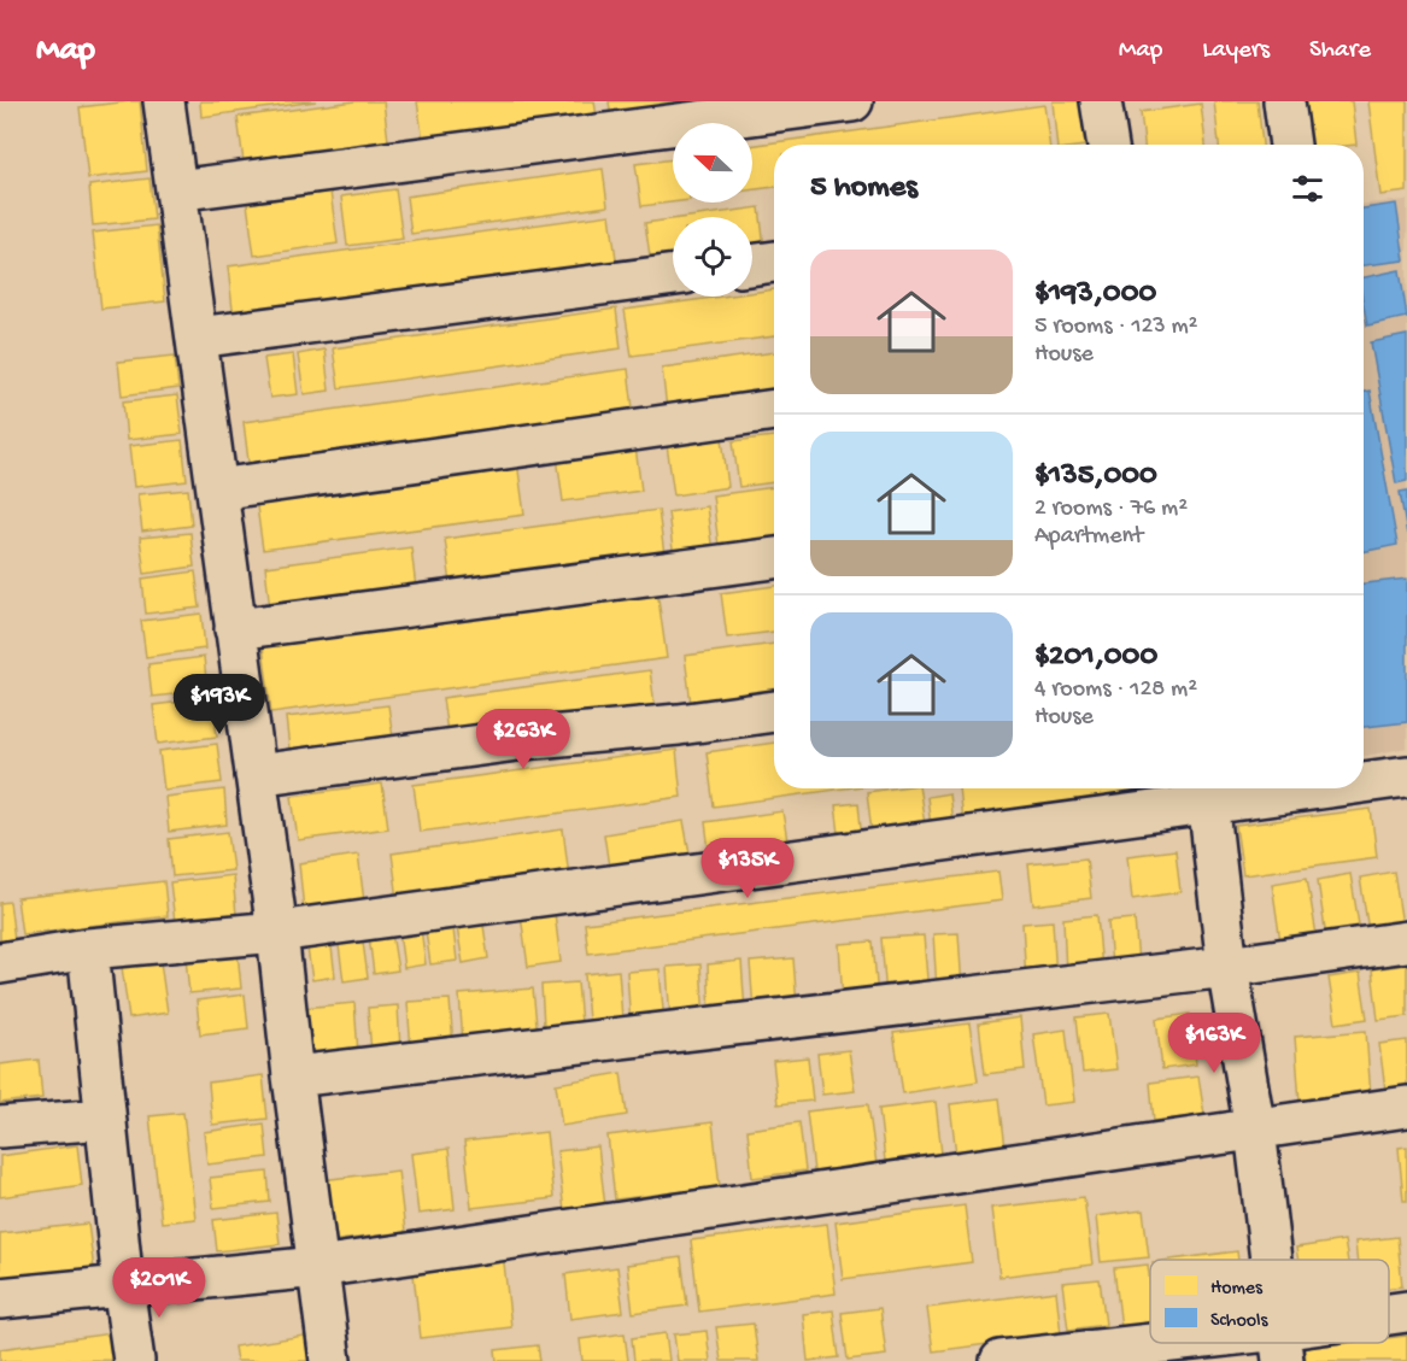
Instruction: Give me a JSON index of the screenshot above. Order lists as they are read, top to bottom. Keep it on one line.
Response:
{"legend":["Homes","Schools"],"north":"left","page":{"header":"Map","nav":["Map","Layers","Share"],"heading":"5 homes","list":[{"name":"$193,000","note":"5 rooms · 123 m² · House"},{"name":"$135,000","note":"2 rooms · 76 m² · Apartment"},{"name":"$201,000","note":"4 rooms · 128 m² · House"}],"price":["$193K","$263K","$135K","$163K","$201K"]}}
